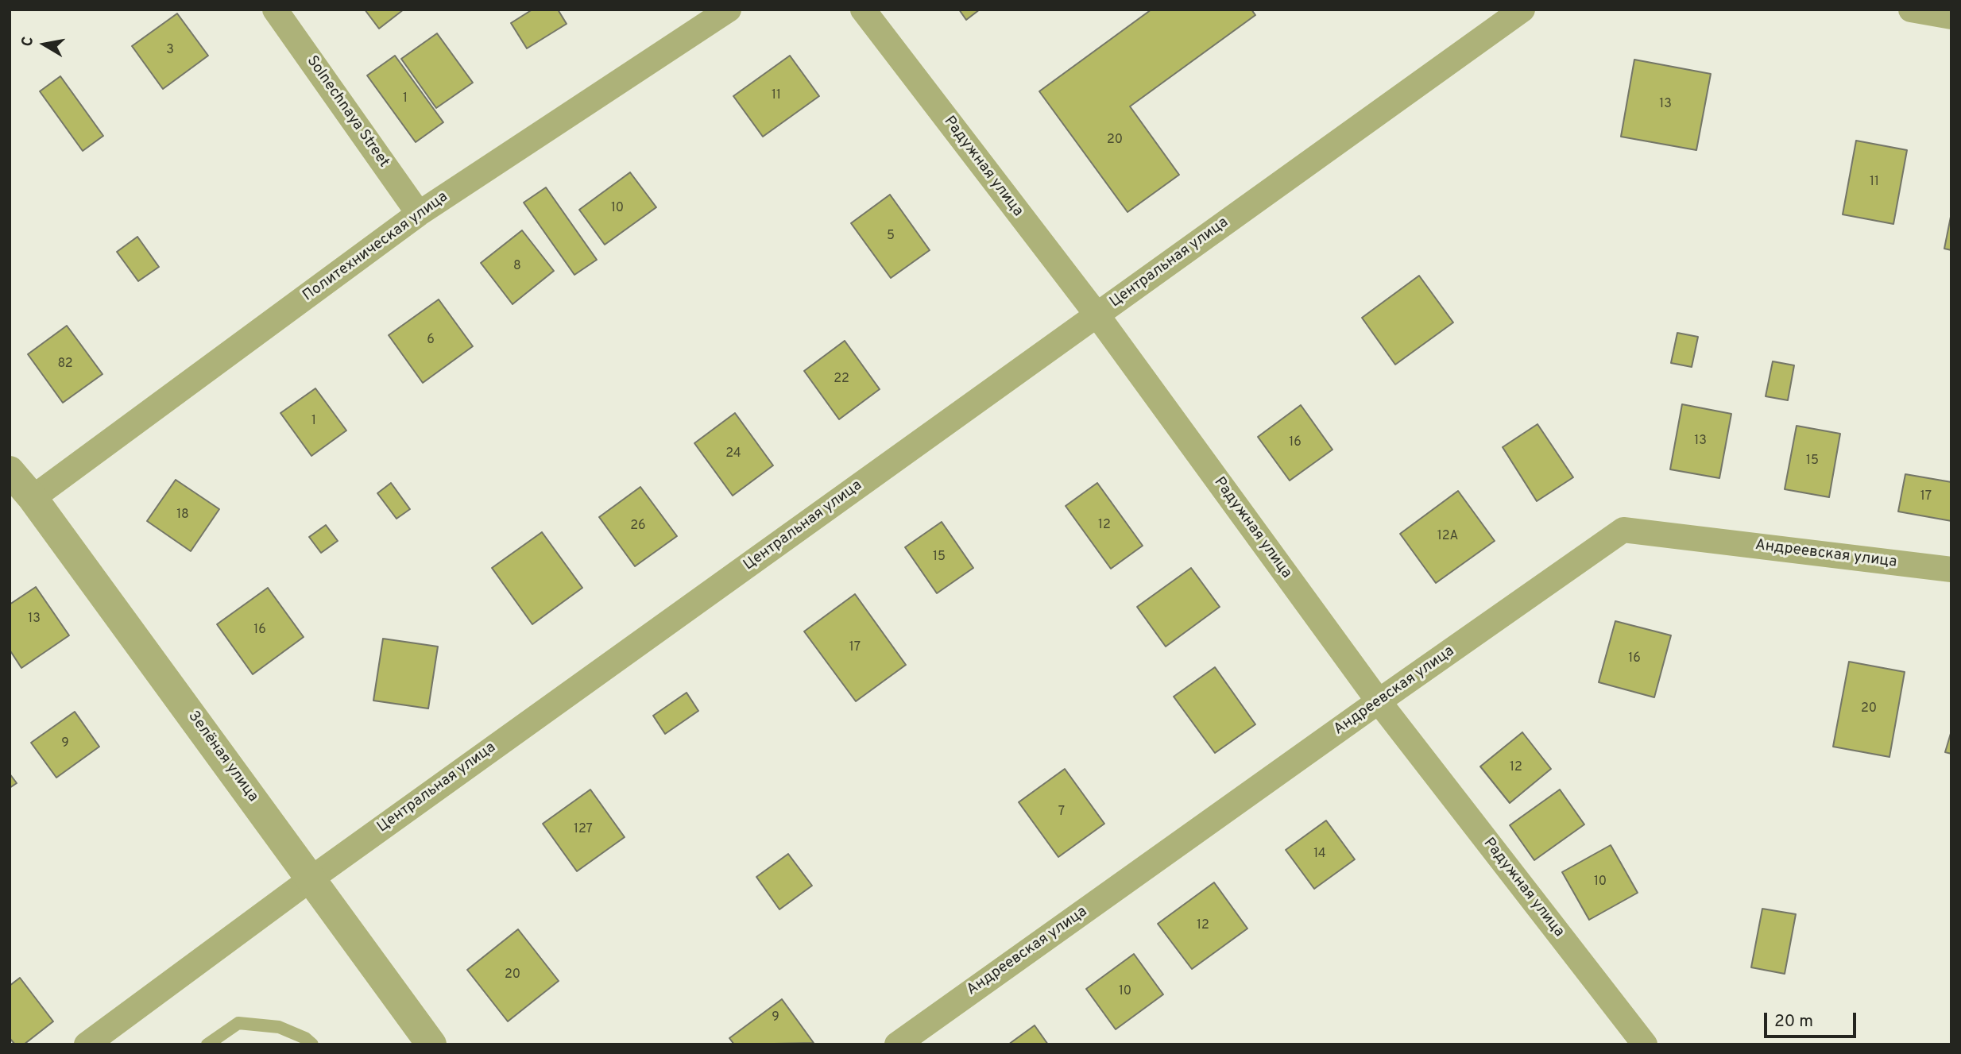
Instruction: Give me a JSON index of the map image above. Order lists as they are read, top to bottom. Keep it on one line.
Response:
{"streets":{"street":["Solnechnaya Street","Радужная улица","Политехническая улица","Центральная улица","Андреевская улица","Зелёная улица"]},"crossings":[["Solnechnaya Street","Политехническая улица"],["Радужная улица","Центральная улица"],["Радужная улица","Андреевская улица"],["Политехническая улица","Зелёная улица"],["Центральная улица","Зелёная улица"]],"house_numbers":["3","11","1","13","20","11","10","5","8","6","82","22","1","13","16","24","15","17","18","12","26","12А","15","13","16","17","16","20","9","12","7","127","14","10","12","20","10","9"],"scale_bar":"20 m","north":"left"}
